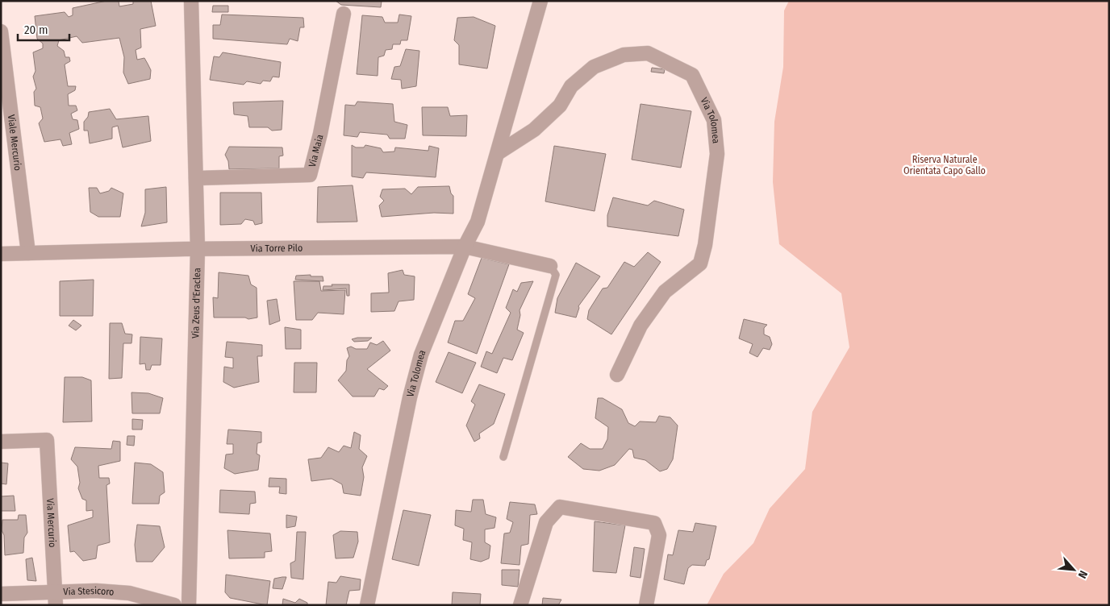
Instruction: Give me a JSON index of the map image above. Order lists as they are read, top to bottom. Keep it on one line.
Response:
{"streets":{"street":["Via Tolomea","Viale Mercurio","Via Maia","Via Torre Pilo","Via Zeus d'Eraclea","Via Mercurio","Via Stesicoro"]},"crossings":[["Via Tolomea","Via Torre Pilo"],["Viale Mercurio","Via Torre Pilo"],["Via Maia","Via Zeus d'Eraclea"],["Via Torre Pilo","Via Zeus d'Eraclea"],["Via Mercurio","Via Stesicoro"]],"parks":["Riserva Naturale Orientata Capo Gallo"],"scale_bar":"20 m","north":"bottom right"}
